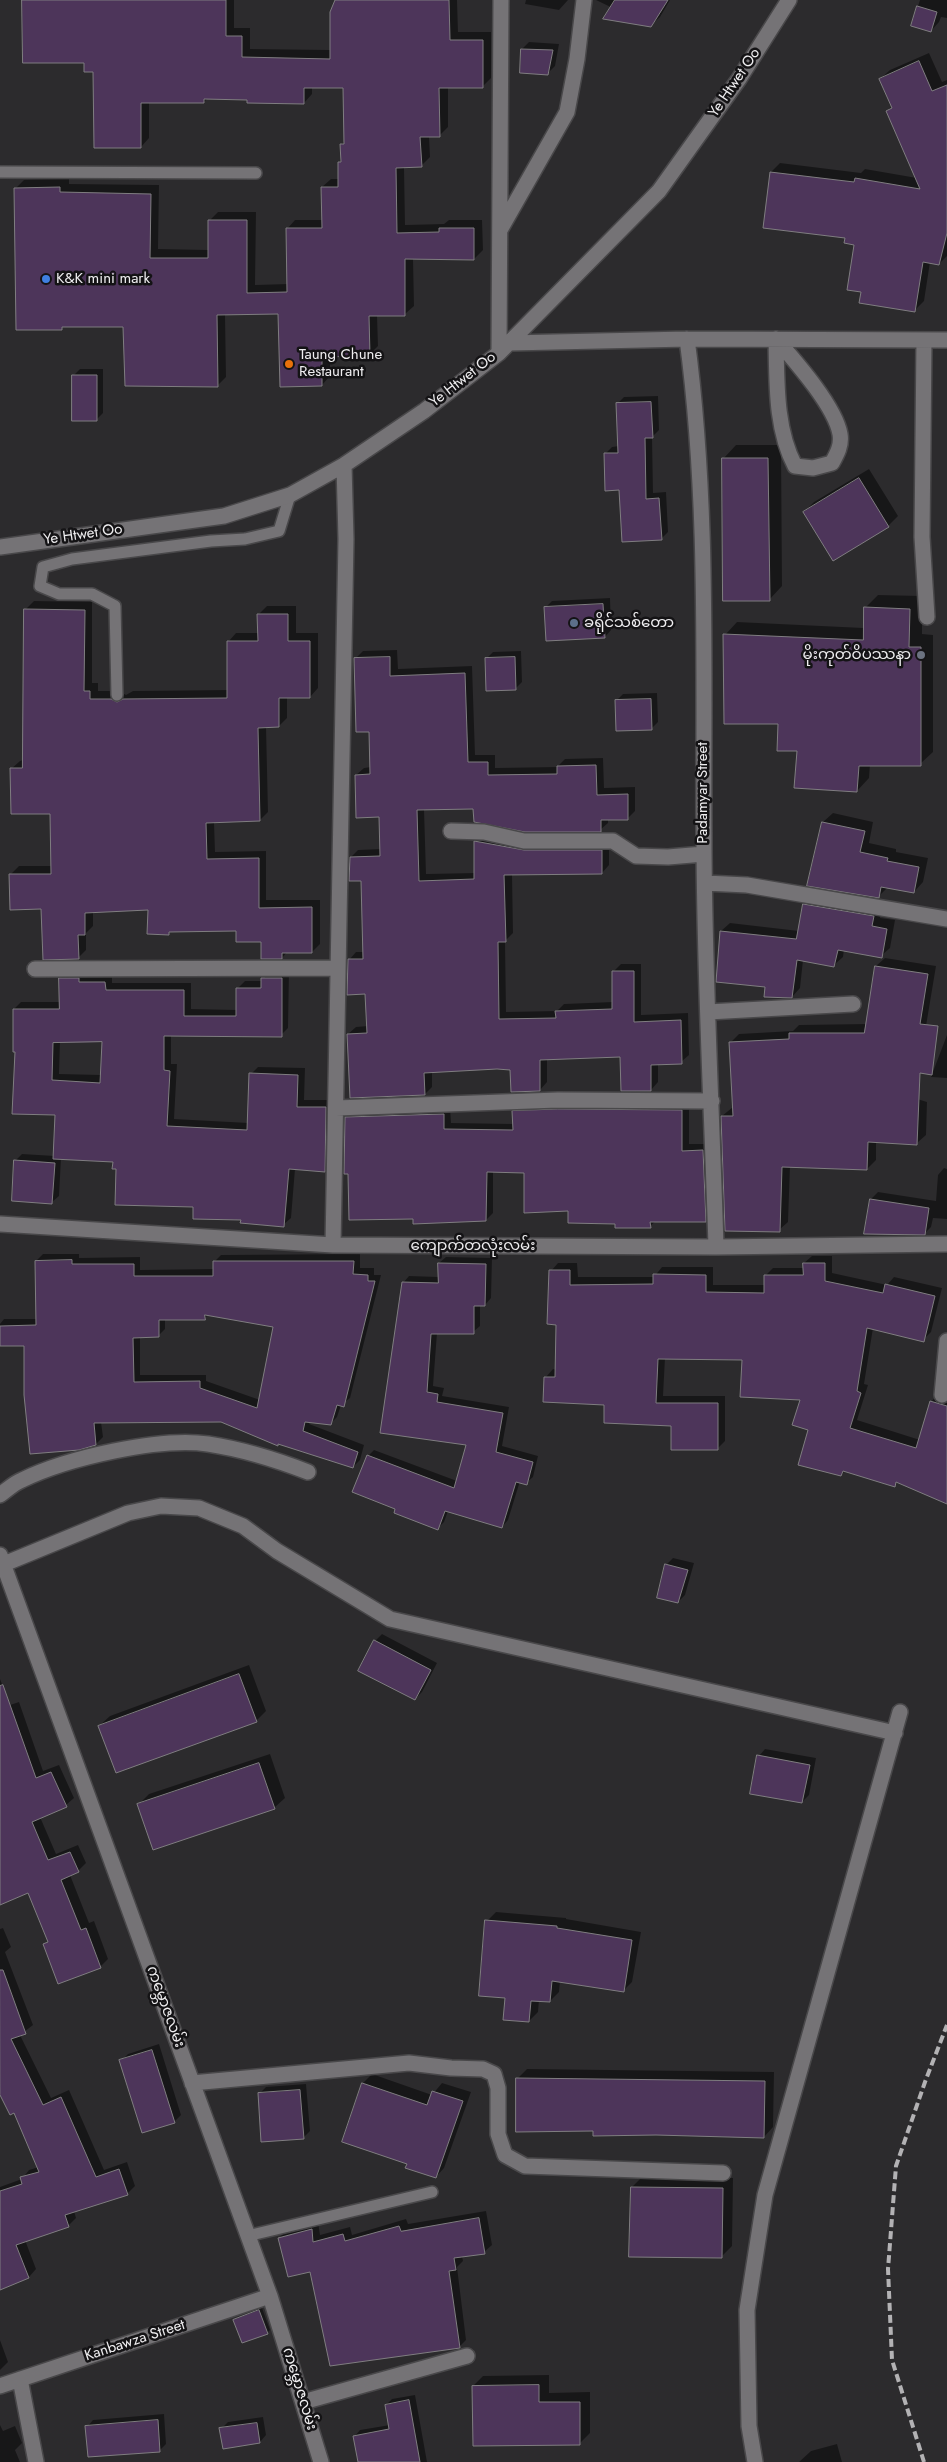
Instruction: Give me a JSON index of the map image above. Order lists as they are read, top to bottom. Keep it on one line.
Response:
{"streets":{"street":["Ye Htwet Oo","Padamyar Street","ကျောက်တလုံးလမ်း","ကမ္ဘောဇလမ်း","Kanbawza Street"]},"crossings":[["Padamyar Street","ကျောက်တလုံးလမ်း"],["ကမ္ဘောဇလမ်း","Kanbawza Street"]],"places":["K&K mini mark","Taung Chune Restaurant","ခရိုင်သစ်တော","မိုးကုတ်ဝိပဿနာ"]}
